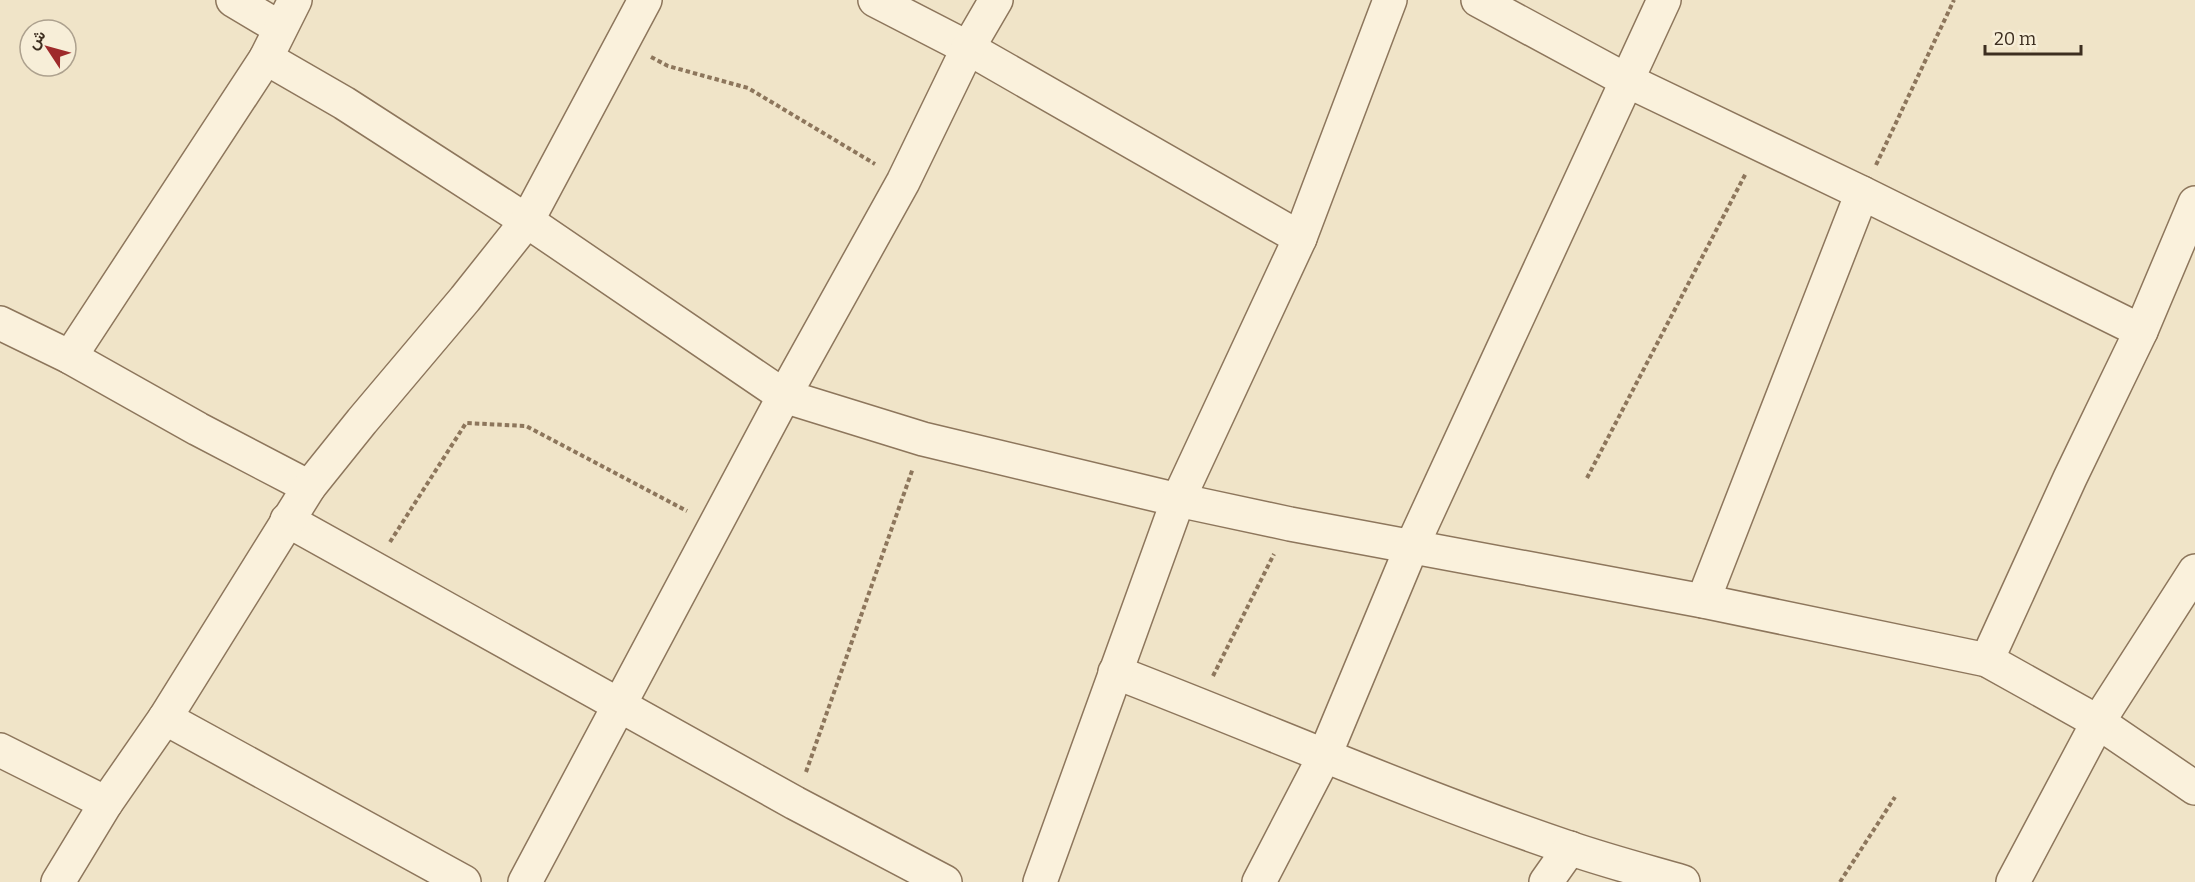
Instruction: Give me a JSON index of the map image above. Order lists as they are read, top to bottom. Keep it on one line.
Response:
{"scale_bar":"20 m","north":"top left"}
